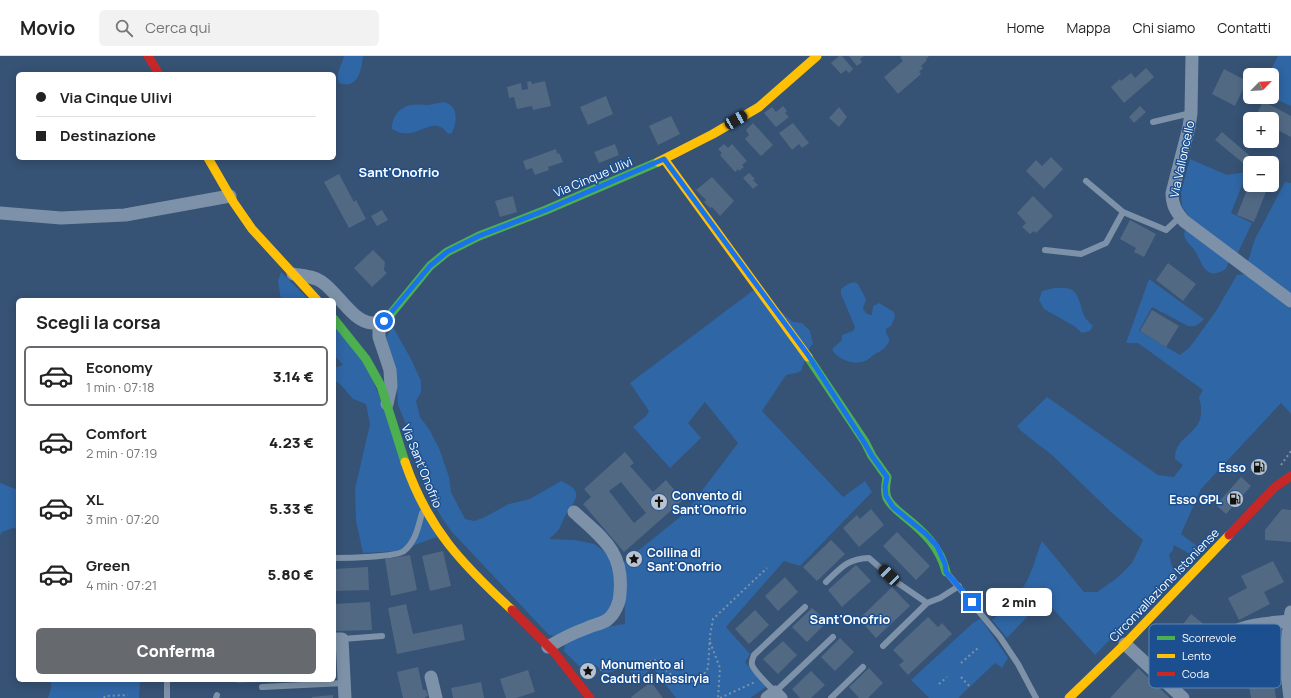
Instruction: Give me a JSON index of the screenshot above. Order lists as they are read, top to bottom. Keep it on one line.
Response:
{"streets":{"street":["Via Valloncello","Via Cinque Ulivi","Via Sant'Onofrio","Circonvallazione Istoniense"]},"districts":["Sant'Onofrio","Sant'Onofrio"],"places":{"fuel station":["Esso","Esso GPL"],"church":["Convento di Sant'Onofrio"],"place":["Collina di Sant'Onofrio","Monumento ai Caduti di Nassiryia"]},"legend":["Scorrevole","Lento","Coda"],"north":"top right","page":{"header":"Movio","search":"Cerca qui","nav":["Home","Mappa","Chi siamo","Contatti"],"map_buttons":["+","−"],"banner":["Via Cinque Ulivi","Destinazione"],"heading":"Scegli la corsa","list":[{"name":"Economy","note":"1 min · 07:18","value":"3.14 €"},{"name":"Comfort","note":"2 min · 07:19","value":"4.23 €"},{"name":"XL","note":"3 min · 07:20","value":"5.33 €"},{"name":"Green","note":"4 min · 07:21","value":"5.80 €"}],"bubble":"2 min","buttons":"Conferma"}}
